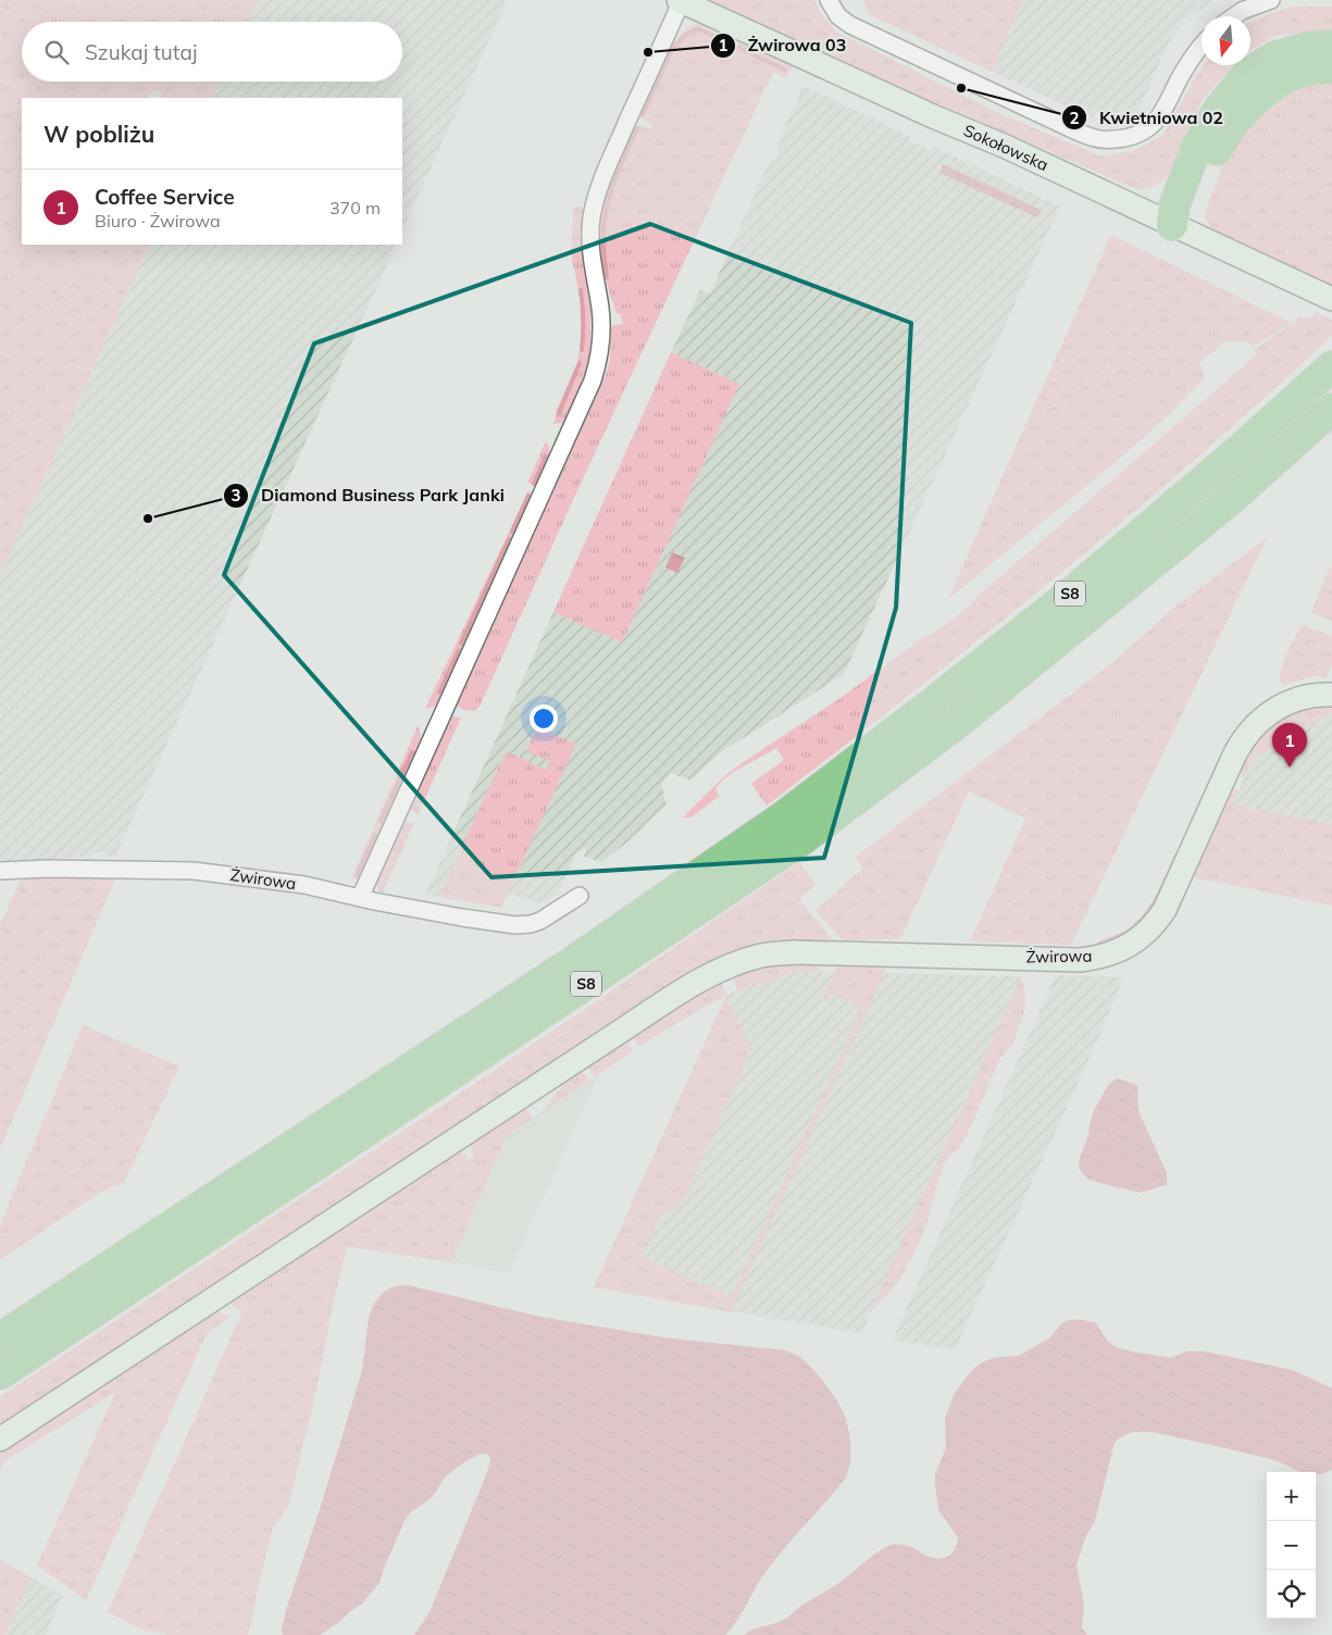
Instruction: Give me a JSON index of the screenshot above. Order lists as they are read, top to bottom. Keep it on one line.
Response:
{"streets":{"highway":["S8"],"street":["Sokołowska","Żwirowa"]},"places":["Żwirowa 03","Kwietniowa 02","Diamond Business Park Janki"],"north":"bottom","page":{"search":"Szukaj tutaj","heading":"W pobliżu","list":[{"mark":"1","name":"Coffee Service","note":"Biuro · Żwirowa","value":"370 m"}],"pins":"1","map_buttons":["+","−"]}}
